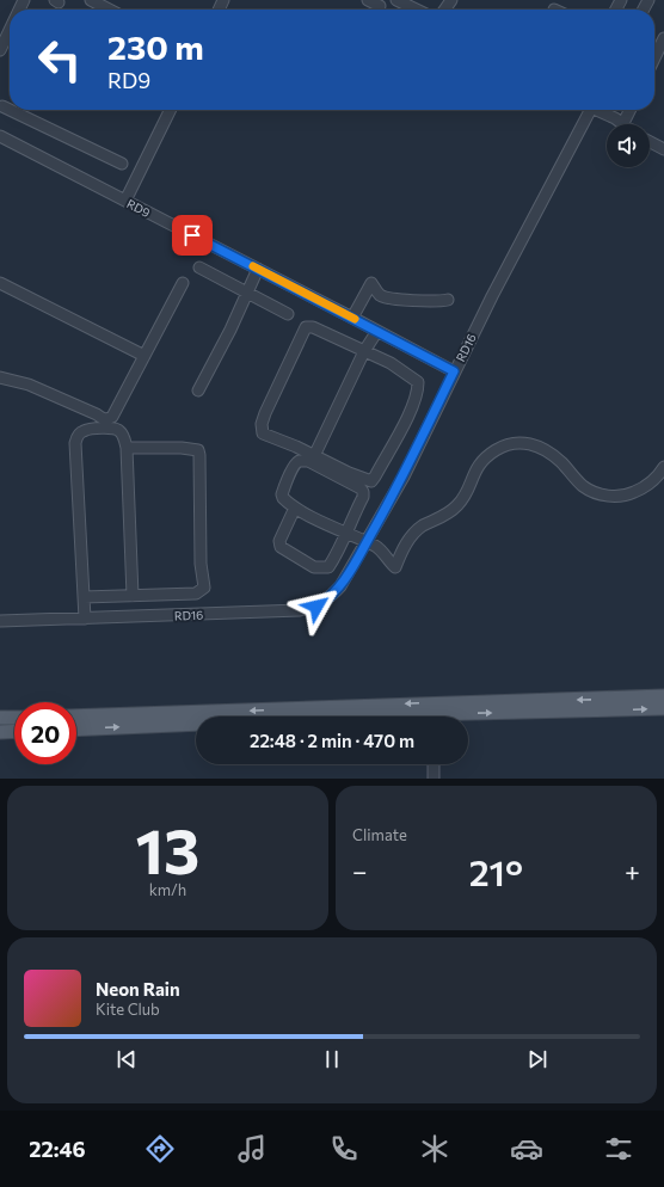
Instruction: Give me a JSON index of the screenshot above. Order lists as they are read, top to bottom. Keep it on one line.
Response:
{"streets":{"street":["RD9","RD16"]},"crossings":[["RD9","RD16"]],"page":{"turn":["230 m","RD9"],"limit":"20","trip":"22:48 · 2 min · 470 m","tile":[["13","km/h"],"Climate"],"heat":["−","21°","+"],"song":["Neon Rain","Kite Club"],"tabs":"22:46"}}
